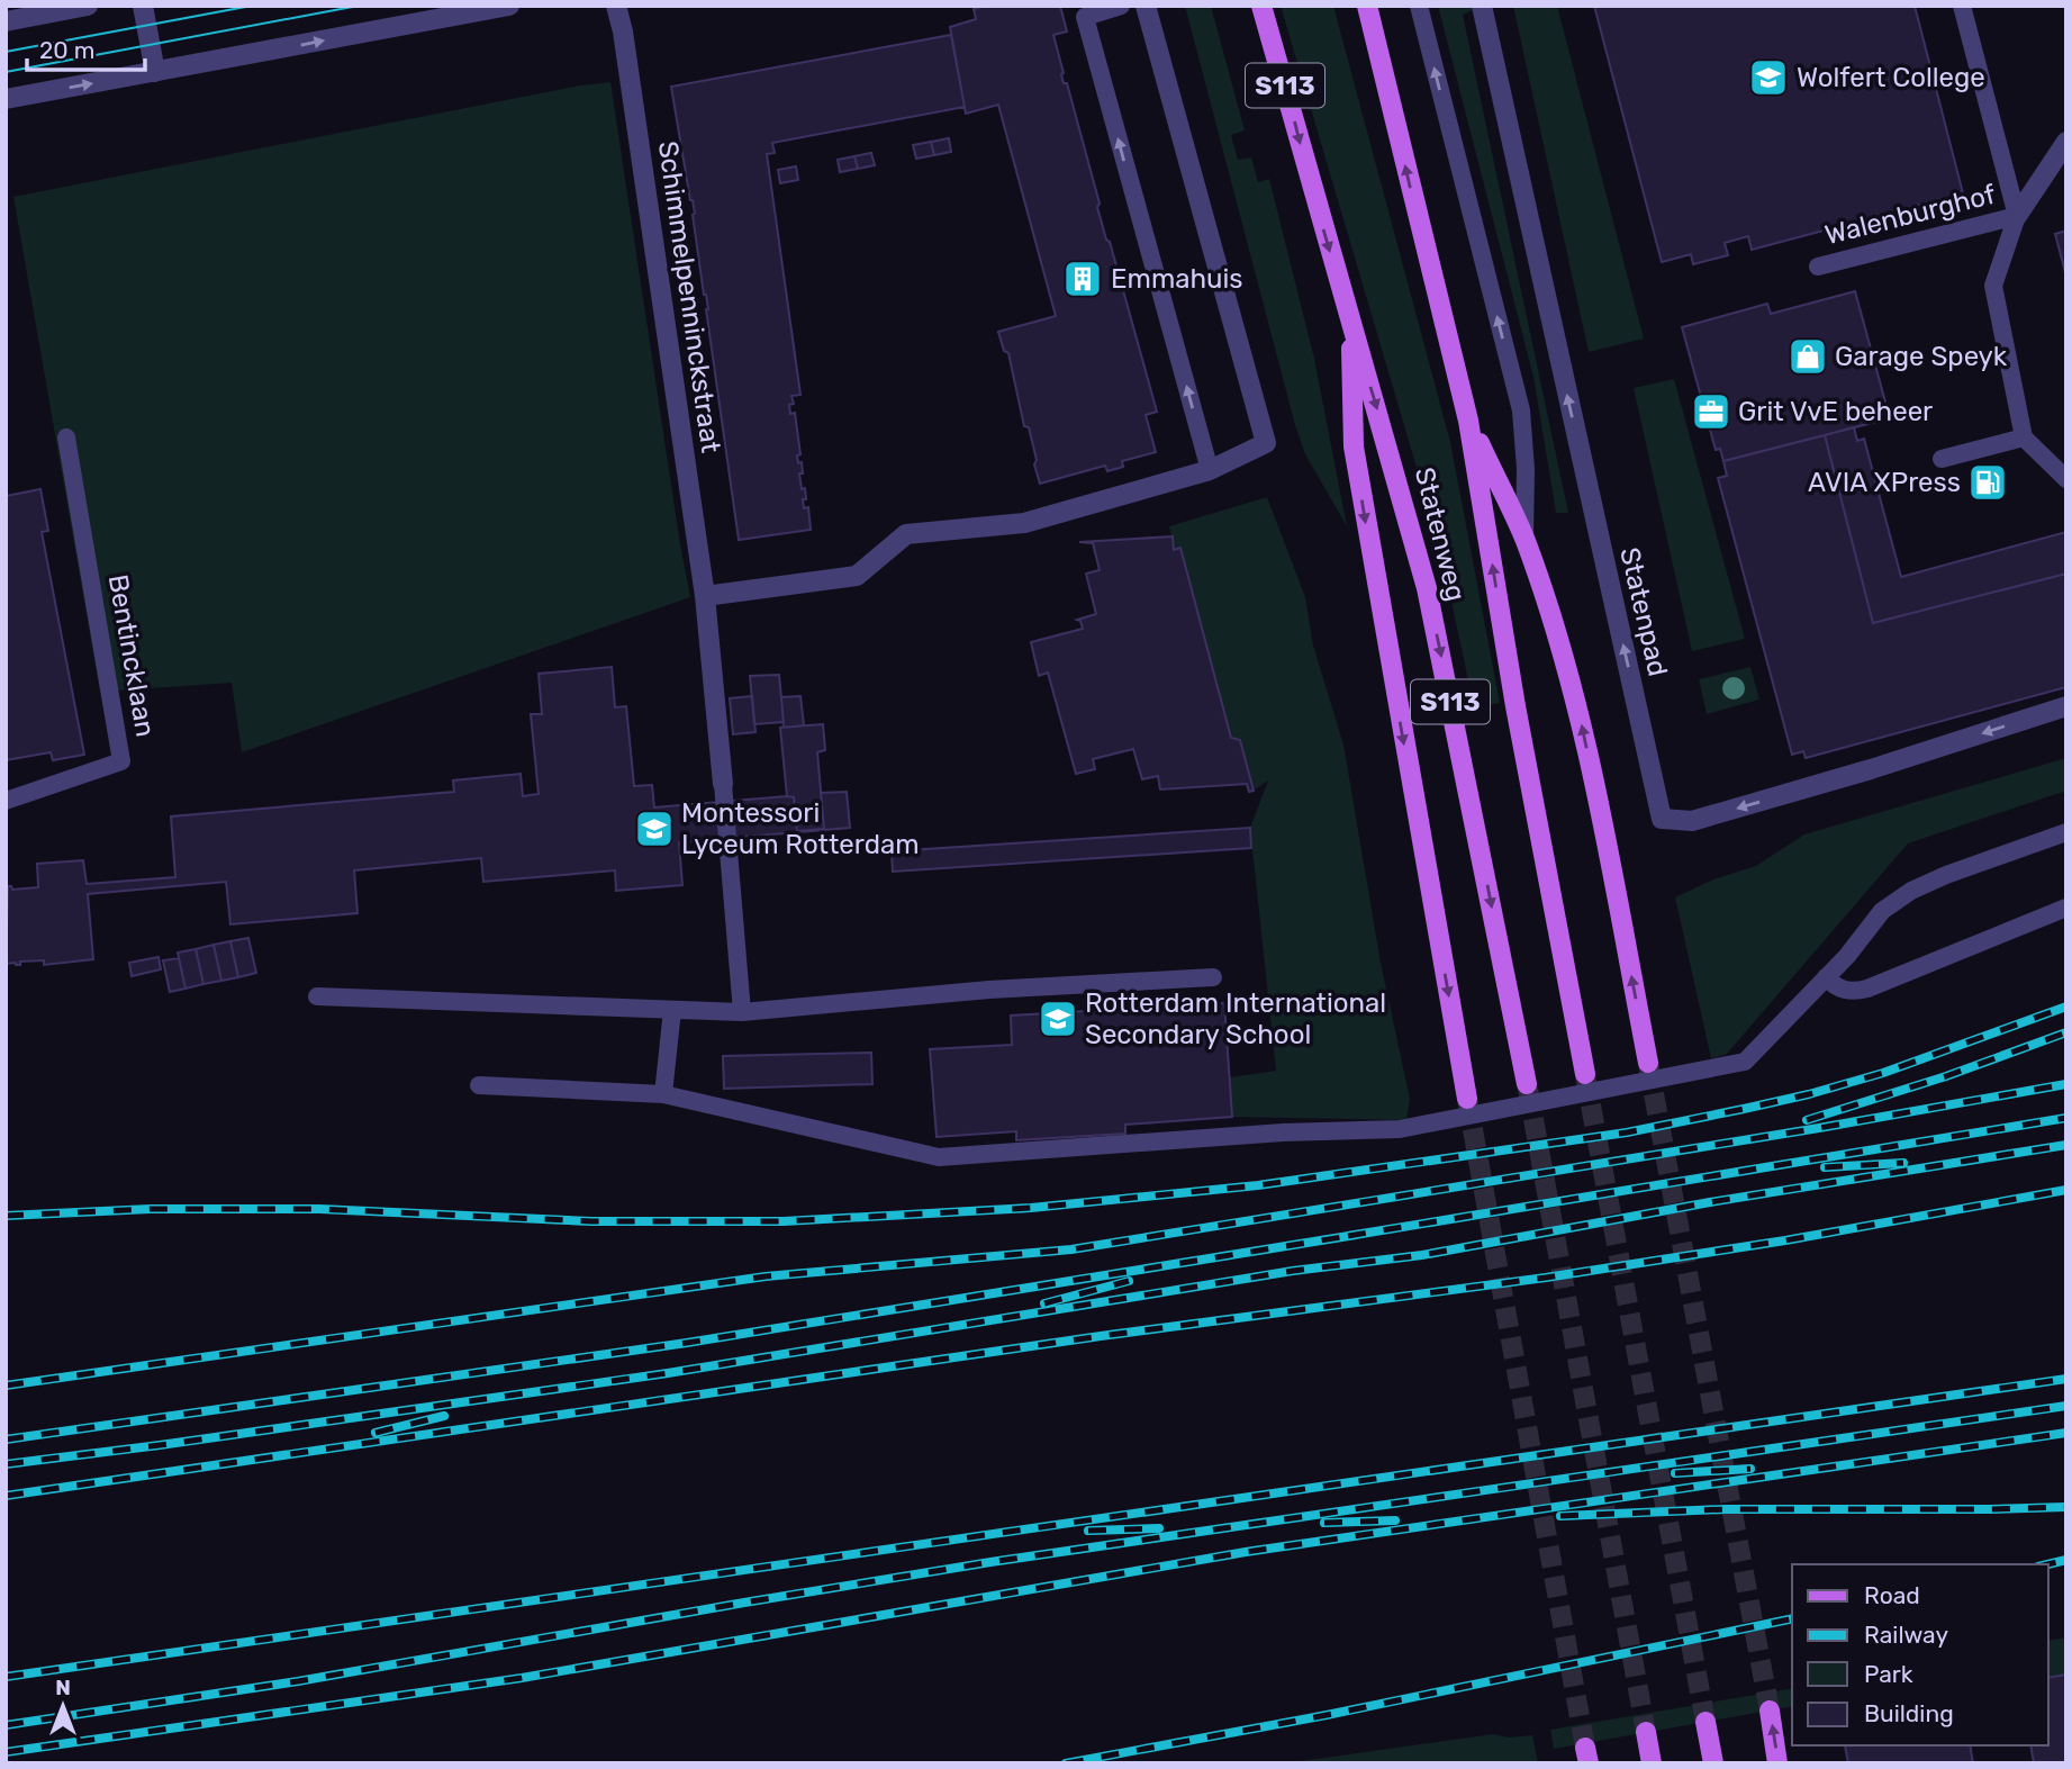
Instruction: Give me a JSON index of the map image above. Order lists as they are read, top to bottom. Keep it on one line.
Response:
{"streets":{"main road":["S113","Statenweg"],"street":["Walenburghof","Schimmelpenninckstraat","Statenpad"],"lane":["Bentincklaan"]},"crossings":[["S113","Statenweg"]],"places":{"school or university":["Wolfert College","Montessori Lyceum Rotterdam","Rotterdam International Secondary School"],"building":["Emmahuis"],"shop":["Garage Speyk"],"office":["Grit VvE beheer"],"fuel station":["AVIA XPress"]},"legend":["Road","Railway","Park","Building"],"scale_bar":"20 m","north":"top"}
